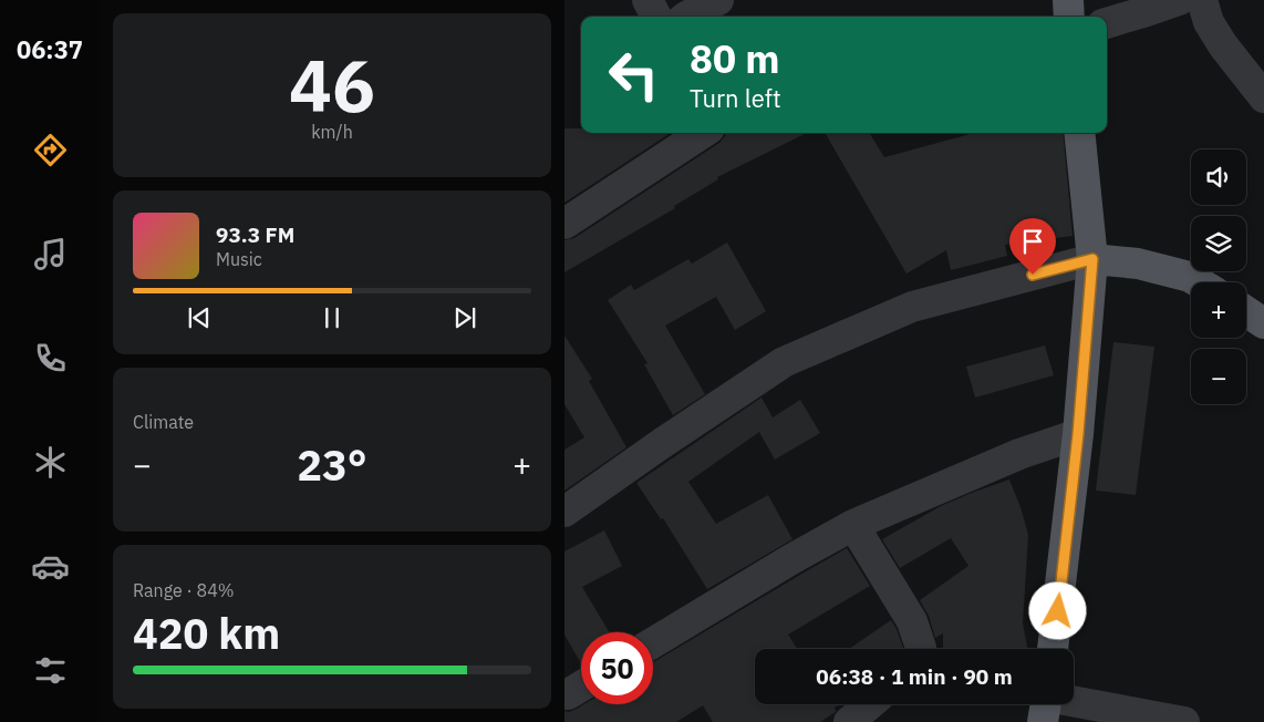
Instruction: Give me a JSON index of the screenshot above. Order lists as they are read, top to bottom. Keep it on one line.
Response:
{"page":{"tabs":"06:37","tile":[["46","km/h"],"Climate",["Range · 84%","420 km"]],"turn":["80 m","Turn left"],"map_buttons":["+","−"],"song":["93.3 FM","Music"],"heat":["−","23°","+"],"limit":"50","trip":"06:38 · 1 min · 90 m"}}
